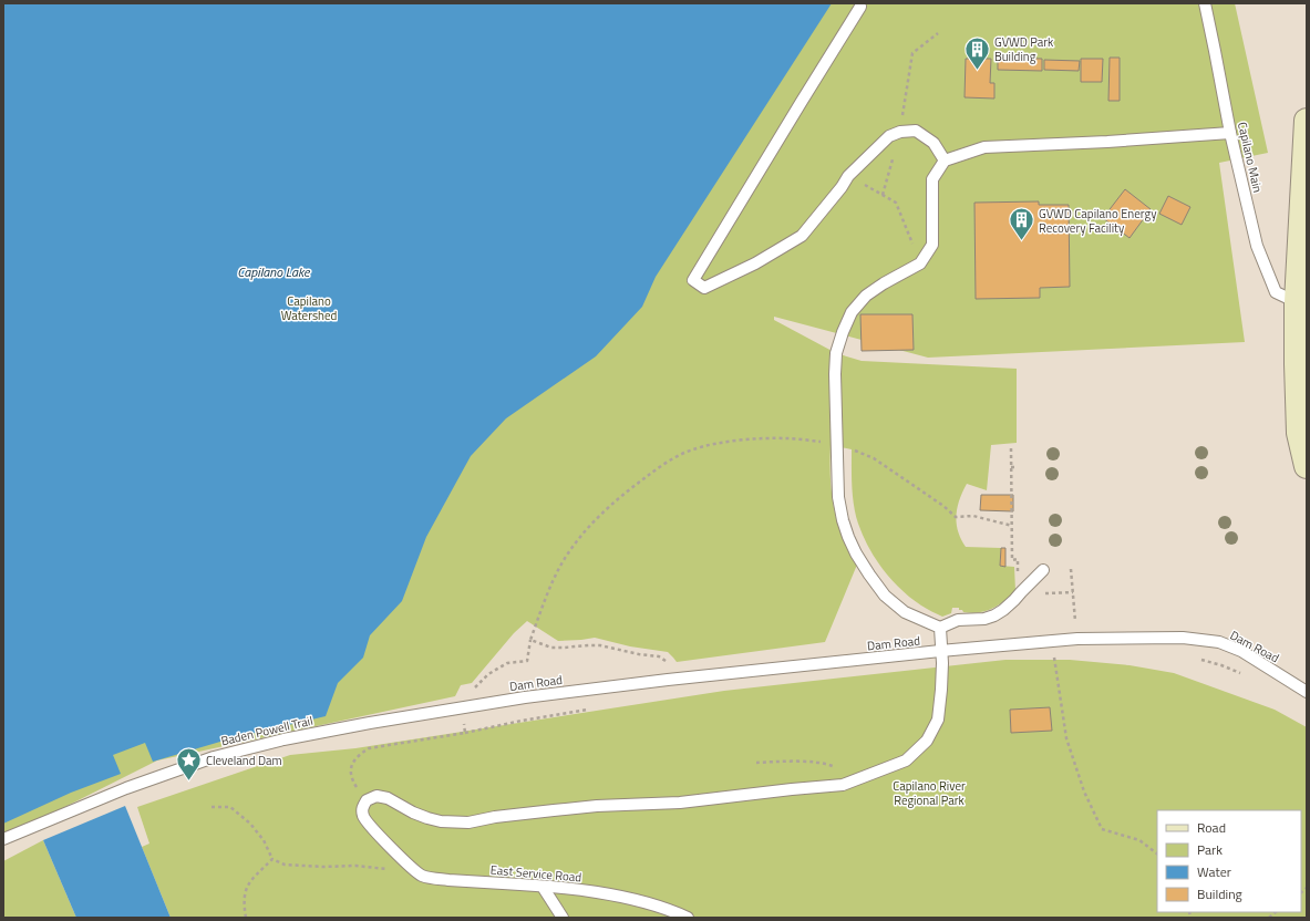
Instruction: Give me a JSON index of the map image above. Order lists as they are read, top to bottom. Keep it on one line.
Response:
{"streets":{"lane":["Capilano Main","Dam Road","Baden Powell Trail","East Service Road"]},"crossings":[["Dam Road","Baden Powell Trail"]],"water":["Capilano Lake"],"parks":["Capilano Watershed","Capilano River Regional Park"],"places":{"building":["GVWD Park Building","GVWD Capilano Energy Recovery Facility"],"place":["Cleveland Dam"]},"legend":["Road","Park","Water","Building"]}
